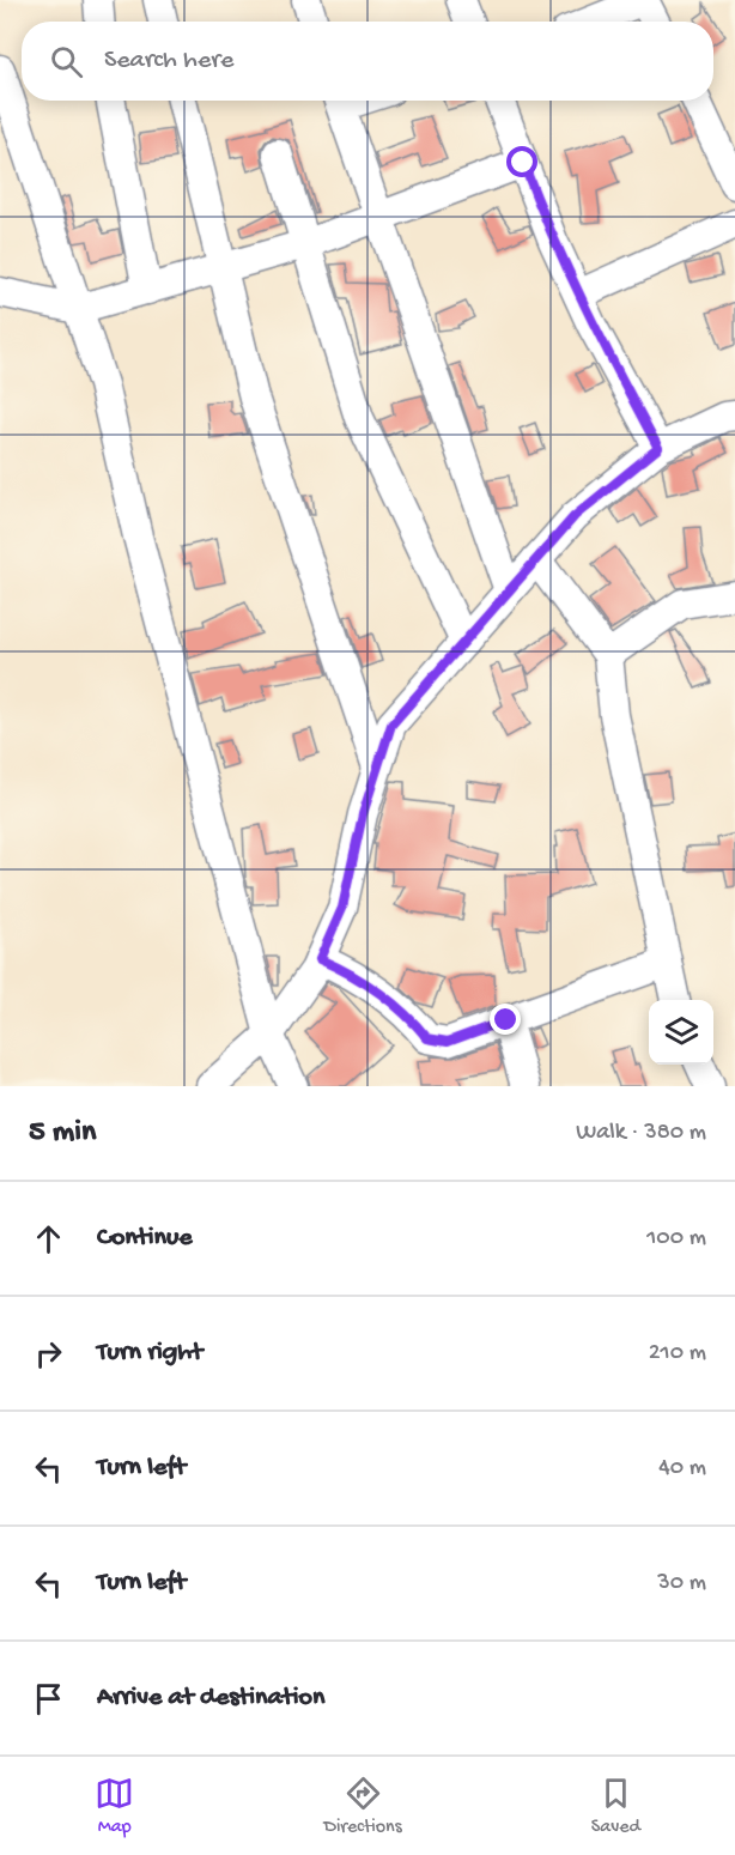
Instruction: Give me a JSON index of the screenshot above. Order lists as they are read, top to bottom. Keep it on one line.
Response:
{"page":{"search":"Search here","heading":["5 min","Walk · 380 m"],"list":[["Continue","100 m"],["Turn right","210 m"],["Turn left","40 m"],["Turn left","30 m"],"Arrive at destination"],"nav":["Map","Directions","Saved"]}}
